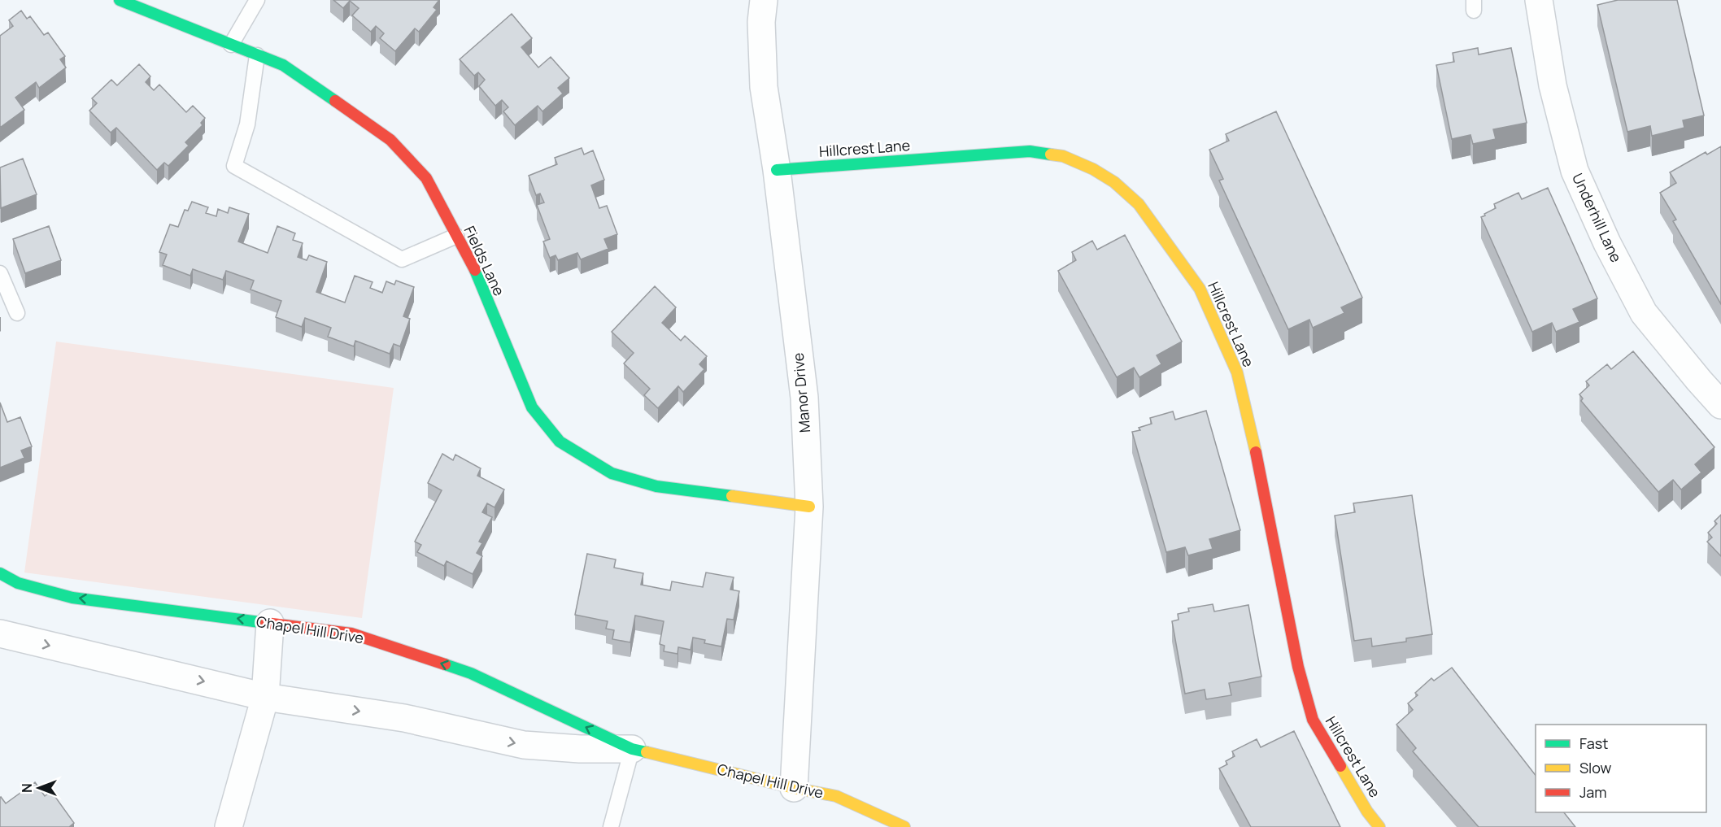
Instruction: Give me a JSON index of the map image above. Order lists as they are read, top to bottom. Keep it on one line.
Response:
{"streets":{"street":["Hillcrest Lane","Underhill Lane","Fields Lane","Manor Drive","Chapel Hill Drive"]},"crossings":[["Hillcrest Lane","Manor Drive"],["Fields Lane","Manor Drive"],["Manor Drive","Chapel Hill Drive"]],"legend":["Fast","Slow","Jam"],"north":"left"}
